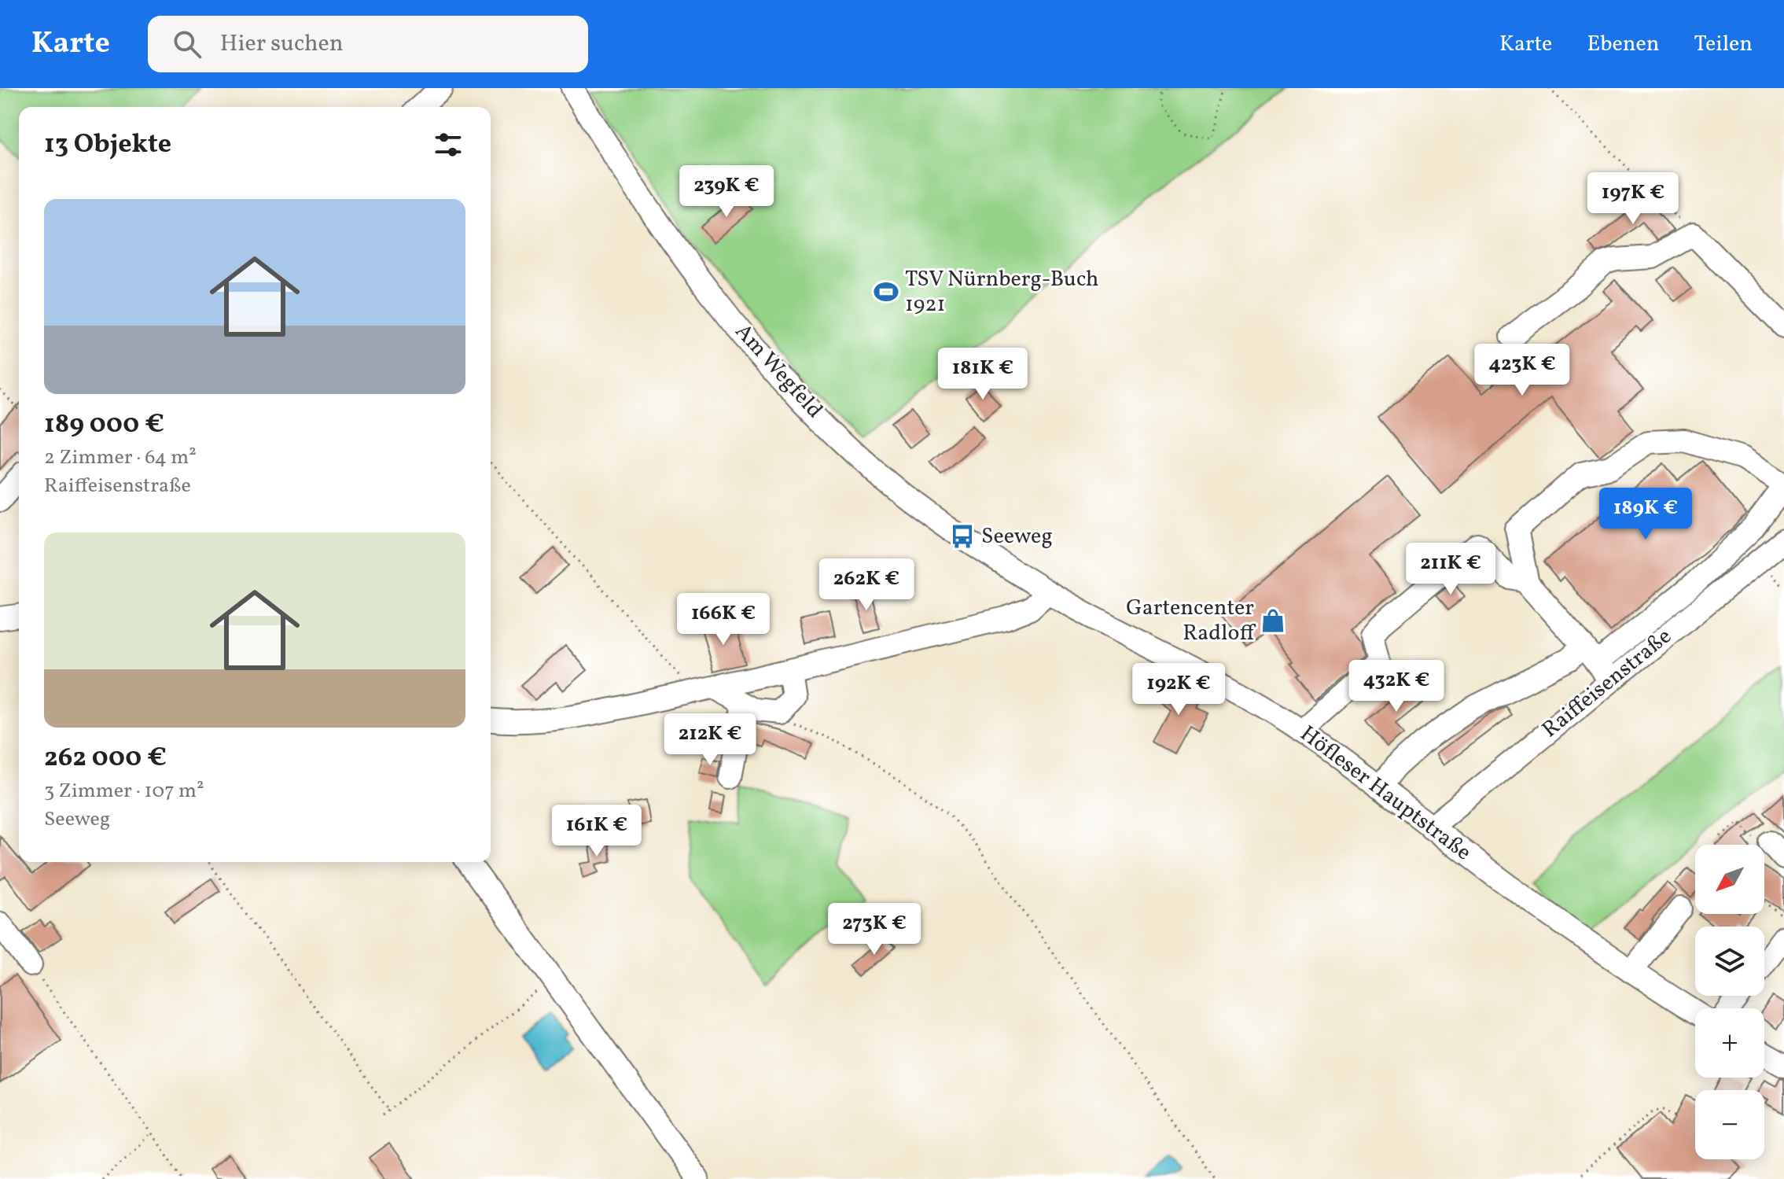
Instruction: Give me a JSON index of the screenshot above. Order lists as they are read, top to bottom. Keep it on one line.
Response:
{"streets":{"street":["Am Wegfeld","Raiffeisenstraße","Höfleser Hauptstraße"]},"crossings":[["Am Wegfeld","Höfleser Hauptstraße"],["Raiffeisenstraße","Höfleser Hauptstraße"]],"places":{"sports":["TSV Nürnberg-Buch 1921"],"bus stop":["Seeweg"],"shop":["Gartencenter Radloff"]},"north":"bottom left","page":{"header":"Karte","search":"Hier suchen","nav":["Karte","Ebenen","Teilen"],"heading":"13 Objekte","price":["239K €","197K €","423K €","181K €","189K €","211K €","262K €","166K €","432K €","192K €","212K €","161K €","273K €"],"list":[{"name":"189 000 €","note":"2 Zimmer · 64 m² · Raiffeisenstraße"},{"name":"262 000 €","note":"3 Zimmer · 107 m² · Seeweg"}],"map_buttons":["+","−"]}}
